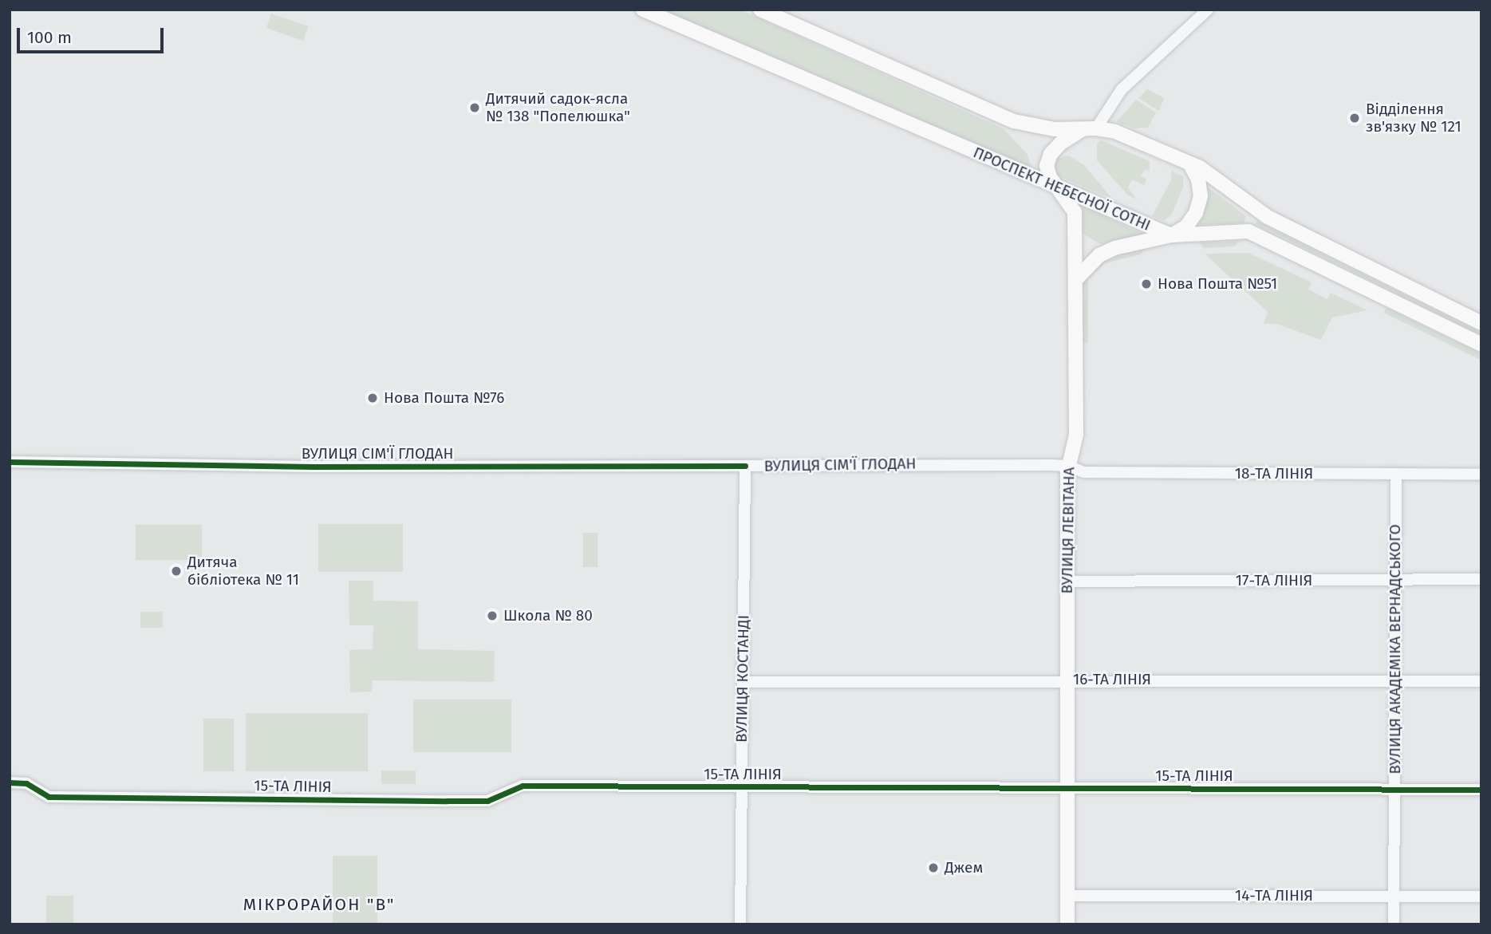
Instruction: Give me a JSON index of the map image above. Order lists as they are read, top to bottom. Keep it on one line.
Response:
{"streets":{"main road":["ПРОСПЕКТ НЕБЕСНОЇ СОТНІ","ВУЛИЦЯ ЛЕВІТАНА"],"street":["ВУЛИЦЯ СІМ'Ї ГЛОДАН","18-ТА ЛІНІЯ","17-ТА ЛІНІЯ","ВУЛИЦЯ АКАДЕМІКА ВЕРНАДСЬКОГО","ВУЛИЦЯ КОСТАНДІ","16-ТА ЛІНІЯ","15-ТА ЛІНІЯ","14-ТА ЛІНІЯ"]},"crossings":[["ПРОСПЕКТ НЕБЕСНОЇ СОТНІ","ВУЛИЦЯ ЛЕВІТАНА"],["ВУЛИЦЯ СІМ'Ї ГЛОДАН","18-ТА ЛІНІЯ"],["ВУЛИЦЯ СІМ'Ї ГЛОДАН","ВУЛИЦЯ ЛЕВІТАНА"],["ВУЛИЦЯ СІМ'Ї ГЛОДАН","ВУЛИЦЯ КОСТАНДІ"],["18-ТА ЛІНІЯ","ВУЛИЦЯ ЛЕВІТАНА"],["18-ТА ЛІНІЯ","ВУЛИЦЯ АКАДЕМІКА ВЕРНАДСЬКОГО"],["ВУЛИЦЯ ЛЕВІТАНА","17-ТА ЛІНІЯ"],["ВУЛИЦЯ ЛЕВІТАНА","16-ТА ЛІНІЯ"],["ВУЛИЦЯ ЛЕВІТАНА","15-ТА ЛІНІЯ"],["ВУЛИЦЯ ЛЕВІТАНА","14-ТА ЛІНІЯ"],["17-ТА ЛІНІЯ","ВУЛИЦЯ АКАДЕМІКА ВЕРНАДСЬКОГО"],["ВУЛИЦЯ АКАДЕМІКА ВЕРНАДСЬКОГО","16-ТА ЛІНІЯ"],["ВУЛИЦЯ АКАДЕМІКА ВЕРНАДСЬКОГО","15-ТА ЛІНІЯ"],["ВУЛИЦЯ АКАДЕМІКА ВЕРНАДСЬКОГО","14-ТА ЛІНІЯ"],["ВУЛИЦЯ КОСТАНДІ","16-ТА ЛІНІЯ"],["ВУЛИЦЯ КОСТАНДІ","15-ТА ЛІНІЯ"]],"districts":["МІКРОРАЙОН \"В\""],"places":["Дитячий садок-ясла № 138 \"Попелюшка\"","Відділення зв'язку № 121","Нова Пошта №51","Нова Пошта №76","Дитяча бібліотека № 11","Школа № 80","Джем"],"scale_bar":"100 m"}
